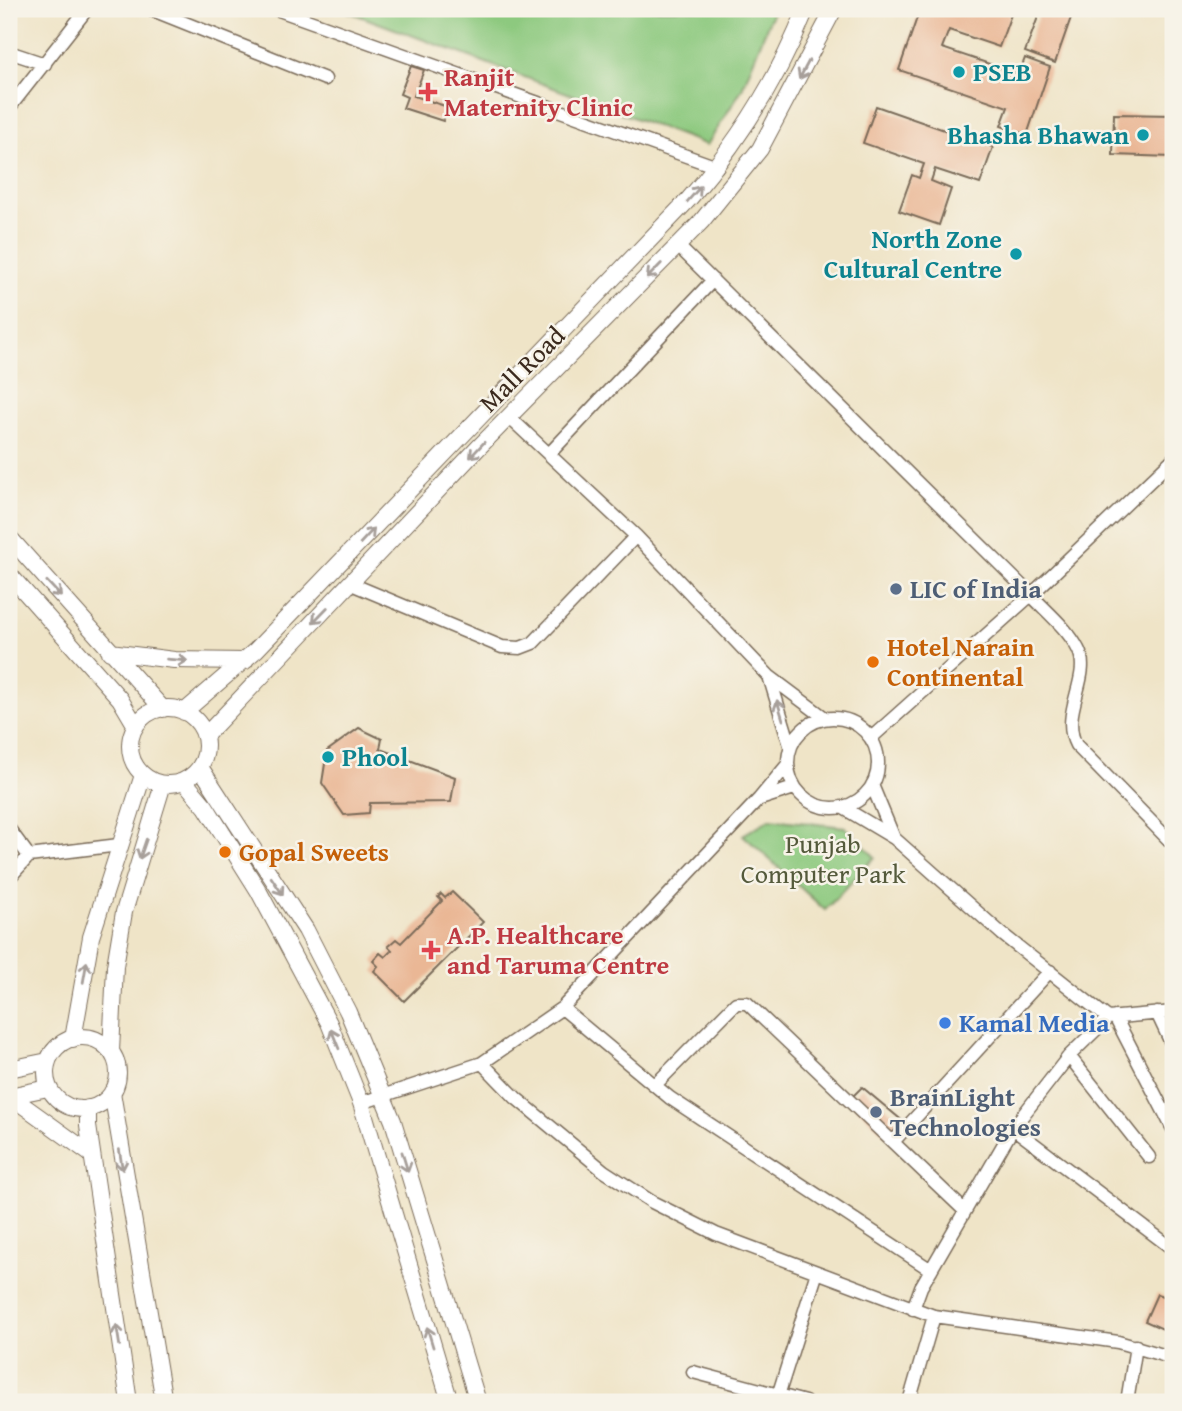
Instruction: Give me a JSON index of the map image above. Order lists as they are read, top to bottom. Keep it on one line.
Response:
{"streets":{"main road":["Mall Road"]},"parks":["Punjab Computer Park"],"places":{"other":["PSEB","Bhasha Bhawan","North Zone Cultural Centre","LIC of India","Hotel Narain Continental","Phool","Gopal Sweets","Kamal Media","BrainLight Technologies"],"health":["Ranjit Maternity Clinic","A.P. Healthcare and Taruma Centre"]}}
